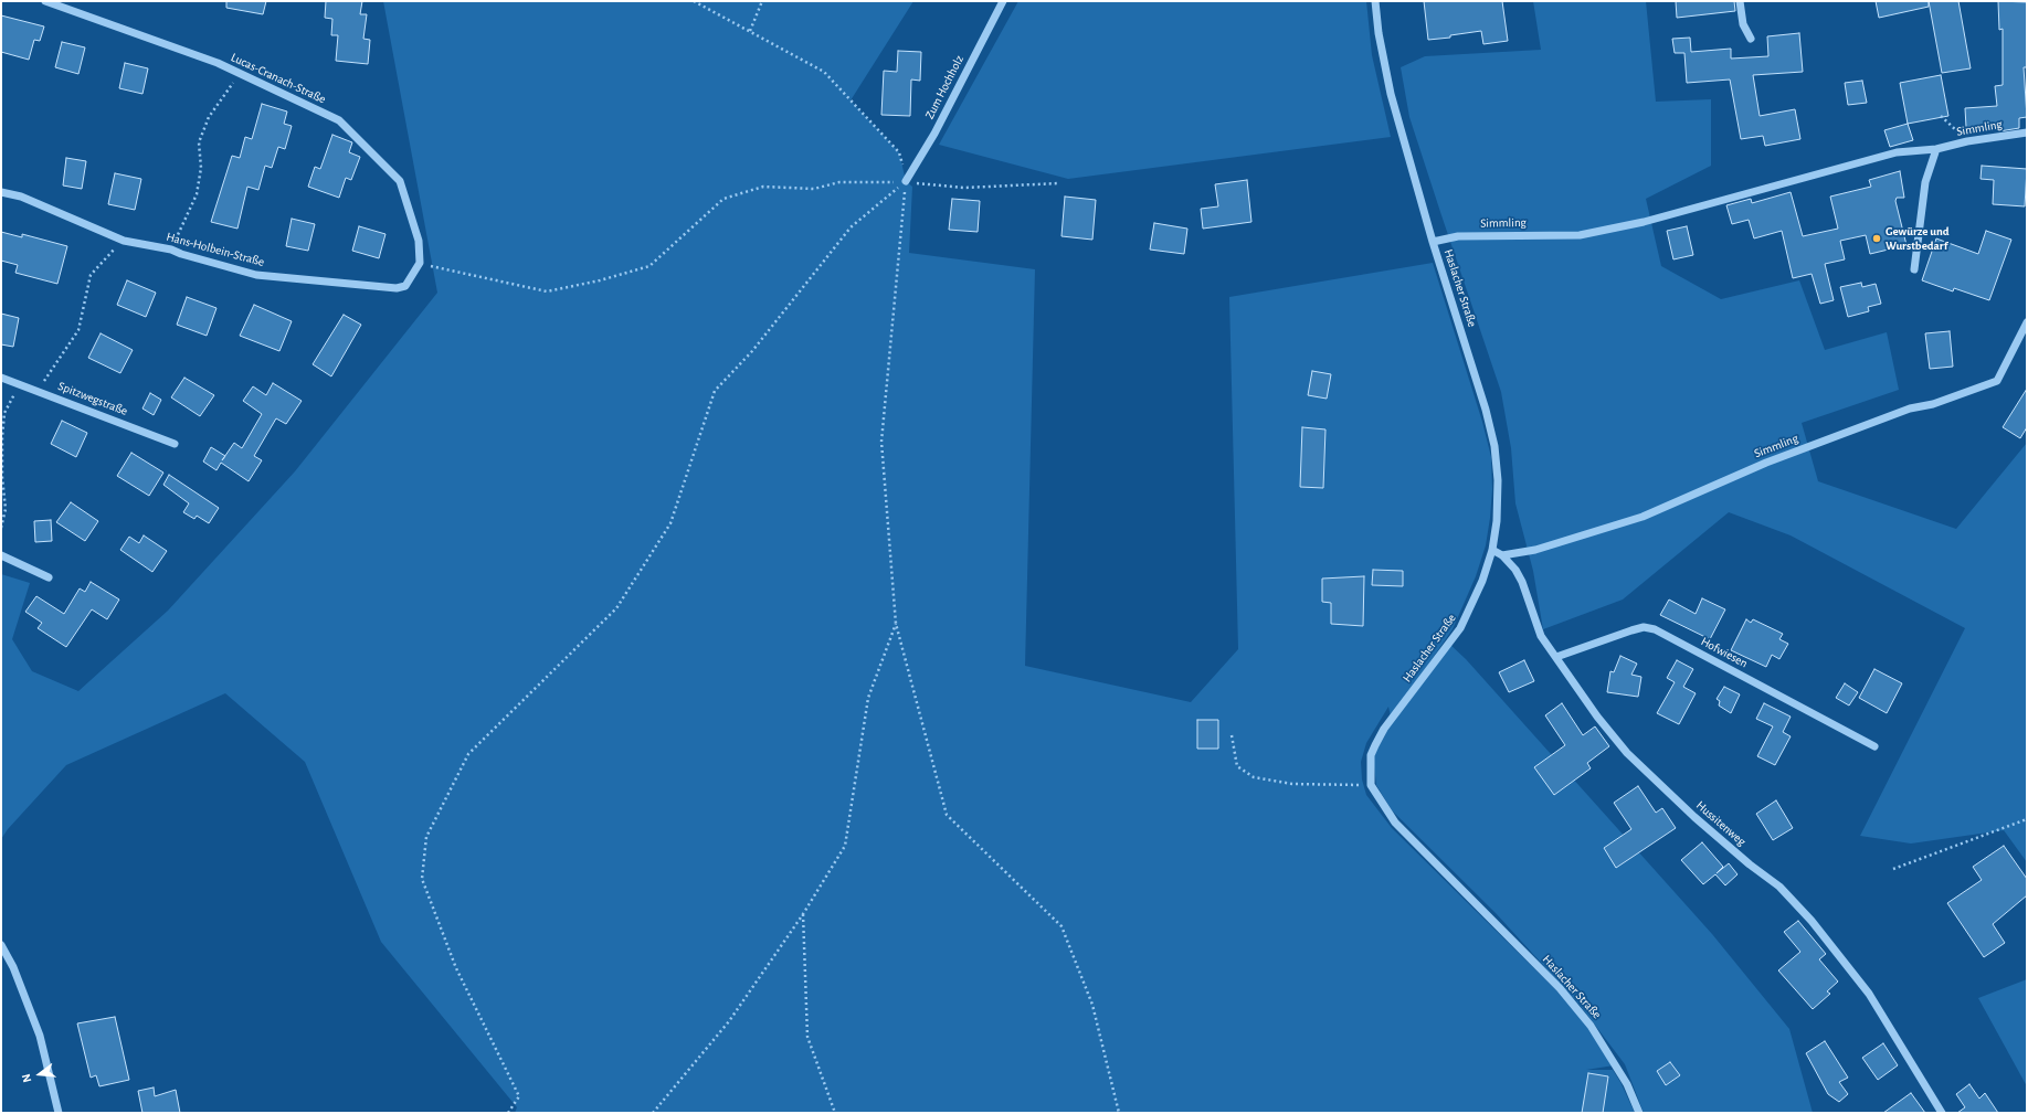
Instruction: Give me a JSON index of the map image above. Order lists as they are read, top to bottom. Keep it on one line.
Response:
{"streets":{"street":["Lucas-Cranach-Straße","Zum Hochholz","Simmling","Hans-Holbein-Straße","Haslacher Straße","Spitzwegstraße","Hofwiesen","Hussitenweg"]},"crossings":[["Lucas-Cranach-Straße","Hans-Holbein-Straße"],["Simmling","Haslacher Straße"],["Simmling","Hussitenweg"],["Haslacher Straße","Hussitenweg"],["Hofwiesen","Hussitenweg"]],"places":["Gewürze und Wurstbedarf"],"north":"left"}
